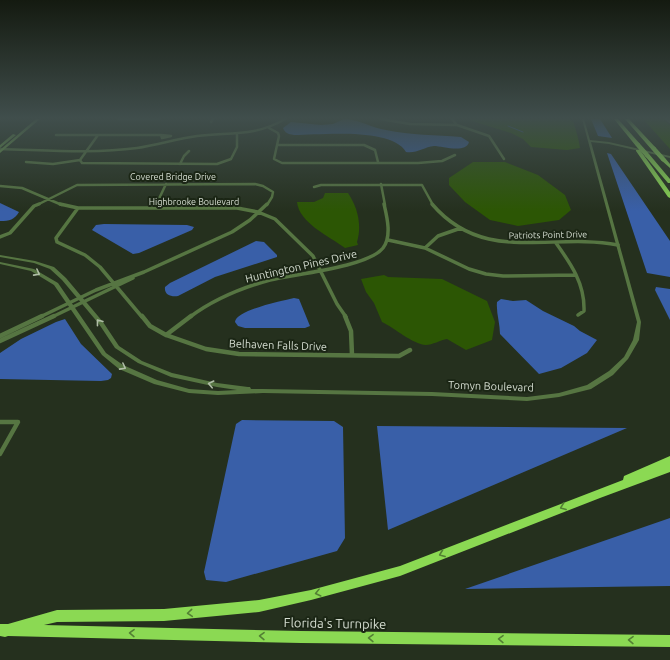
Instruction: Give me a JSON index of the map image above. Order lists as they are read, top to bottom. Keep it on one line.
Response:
{"streets":{"highway":["Florida's Turnpike"],"street":["Covered Bridge Drive","Highbrooke Boulevard","Patriots Point Drive","Huntington Pines Drive","Belhaven Falls Drive","Tomyn Boulevard"]},"crossings":[["Covered Bridge Drive","Highbrooke Boulevard"],["Highbrooke Boulevard","Huntington Pines Drive"],["Highbrooke Boulevard","Belhaven Falls Drive"],["Patriots Point Drive","Tomyn Boulevard"],["Huntington Pines Drive","Belhaven Falls Drive"]]}
